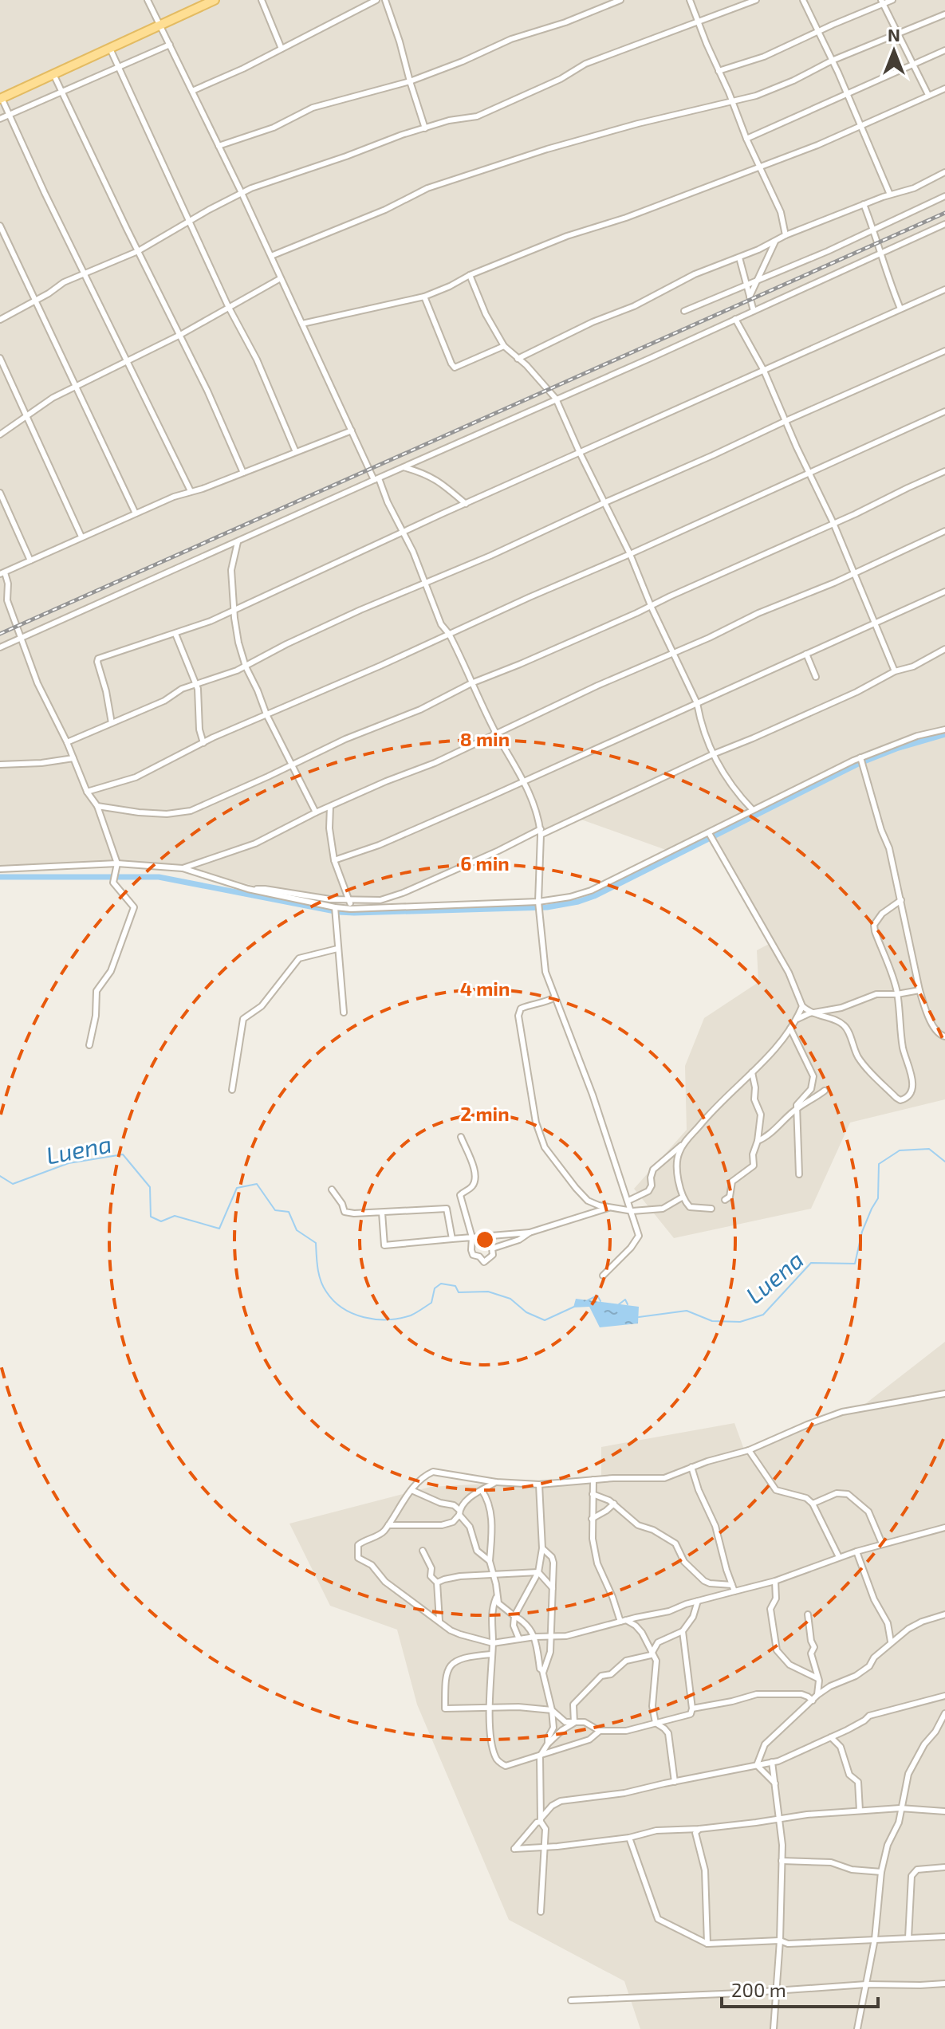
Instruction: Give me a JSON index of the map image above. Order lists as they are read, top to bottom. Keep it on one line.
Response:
{"water":["Luena"],"scale_bar":"200 m","north":"top","rings":["8 min","6 min","4 min","2 min"]}
